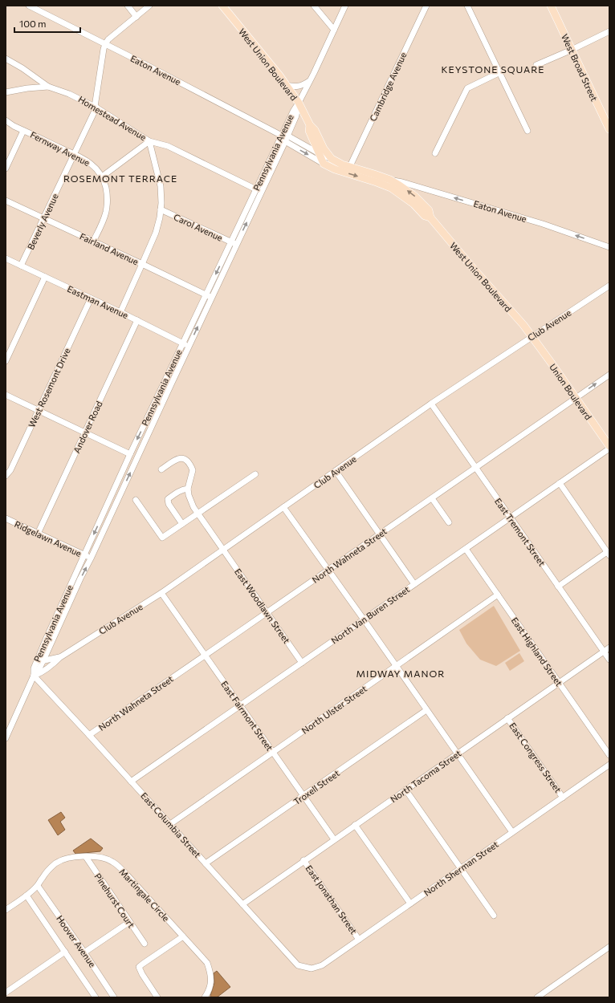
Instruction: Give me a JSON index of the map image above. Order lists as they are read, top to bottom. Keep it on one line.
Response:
{"streets":{"main road":["West Union Boulevard","West Broad Street","Union Boulevard"],"street":["Eaton Avenue","Cambridge Avenue","Homestead Avenue","Fernway Avenue","Pennsylvania Avenue","Beverly Avenue","Carol Avenue","Fairland Avenue","Eastman Avenue","Club Avenue","West Rosemont Drive","Andover Road","East Tremont Street","Ridgelawn Avenue","North Wahneta Street","East Woodlawn Street","North Van Buren Street","East Highland Street","North Ulster Street","East Fairmont Street","East Congress Street","North Tacoma Street","Troxell Street","East Columbia Street","North Sherman Street","Martingale Circle","East Jonathan Street","Pinehurst Court","Hoover Avenue"]},"crossings":[["West Union Boulevard","Eaton Avenue"],["West Union Boulevard","Cambridge Avenue"],["West Union Boulevard","Pennsylvania Avenue"],["West Union Boulevard","Club Avenue"],["West Union Boulevard","Union Boulevard"],["Eaton Avenue","Pennsylvania Avenue"],["Eaton Avenue","Beverly Avenue"],["Homestead Avenue","Pennsylvania Avenue"],["Homestead Avenue","Beverly Avenue"],["Fernway Avenue","Beverly Avenue"],["Fernway Avenue","Fairland Avenue"],["Pennsylvania Avenue","Carol Avenue"],["Pennsylvania Avenue","Fairland Avenue"],["Pennsylvania Avenue","Eastman Avenue"],["Pennsylvania Avenue","Club Avenue"],["Pennsylvania Avenue","Ridgelawn Avenue"],["Pennsylvania Avenue","East Columbia Street"],["Beverly Avenue","Fairland Avenue"],["Beverly Avenue","Eastman Avenue"],["Eastman Avenue","West Rosemont Drive"],["Eastman Avenue","Andover Road"],["Club Avenue","Union Boulevard"],["Club Avenue","East Tremont Street"],["Club Avenue","East Woodlawn Street"],["Club Avenue","East Fairmont Street"],["Club Avenue","East Columbia Street"],["Union Boulevard","North Wahneta Street"],["Union Boulevard","North Van Buren Street"],["Andover Road","Ridgelawn Avenue"],["East Tremont Street","North Wahneta Street"],["East Tremont Street","North Van Buren Street"],["East Tremont Street","North Tacoma Street"],["North Wahneta Street","East Woodlawn Street"],["North Wahneta Street","East Fairmont Street"],["North Wahneta Street","East Columbia Street"],["East Woodlawn Street","North Van Buren Street"],["North Van Buren Street","East Highland Street"],["North Van Buren Street","East Fairmont Street"],["North Van Buren Street","East Columbia Street"],["East Highland Street","North Ulster Street"],["East Highland Street","North Tacoma Street"],["North Ulster Street","East Fairmont Street"],["North Ulster Street","East Columbia Street"],["East Fairmont Street","North Tacoma Street"],["East Fairmont Street","Troxell Street"],["East Congress Street","North Tacoma Street"],["East Congress Street","North Sherman Street"],["North Tacoma Street","East Columbia Street"],["North Tacoma Street","East Jonathan Street"],["Troxell Street","East Columbia Street"],["East Columbia Street","North Sherman Street"],["North Sherman Street","East Jonathan Street"],["Martingale Circle","Pinehurst Court"],["Martingale Circle","Hoover Avenue"]],"districts":["KEYSTONE SQUARE","ROSEMONT TERRACE","MIDWAY MANOR"],"scale_bar":"100 m"}
